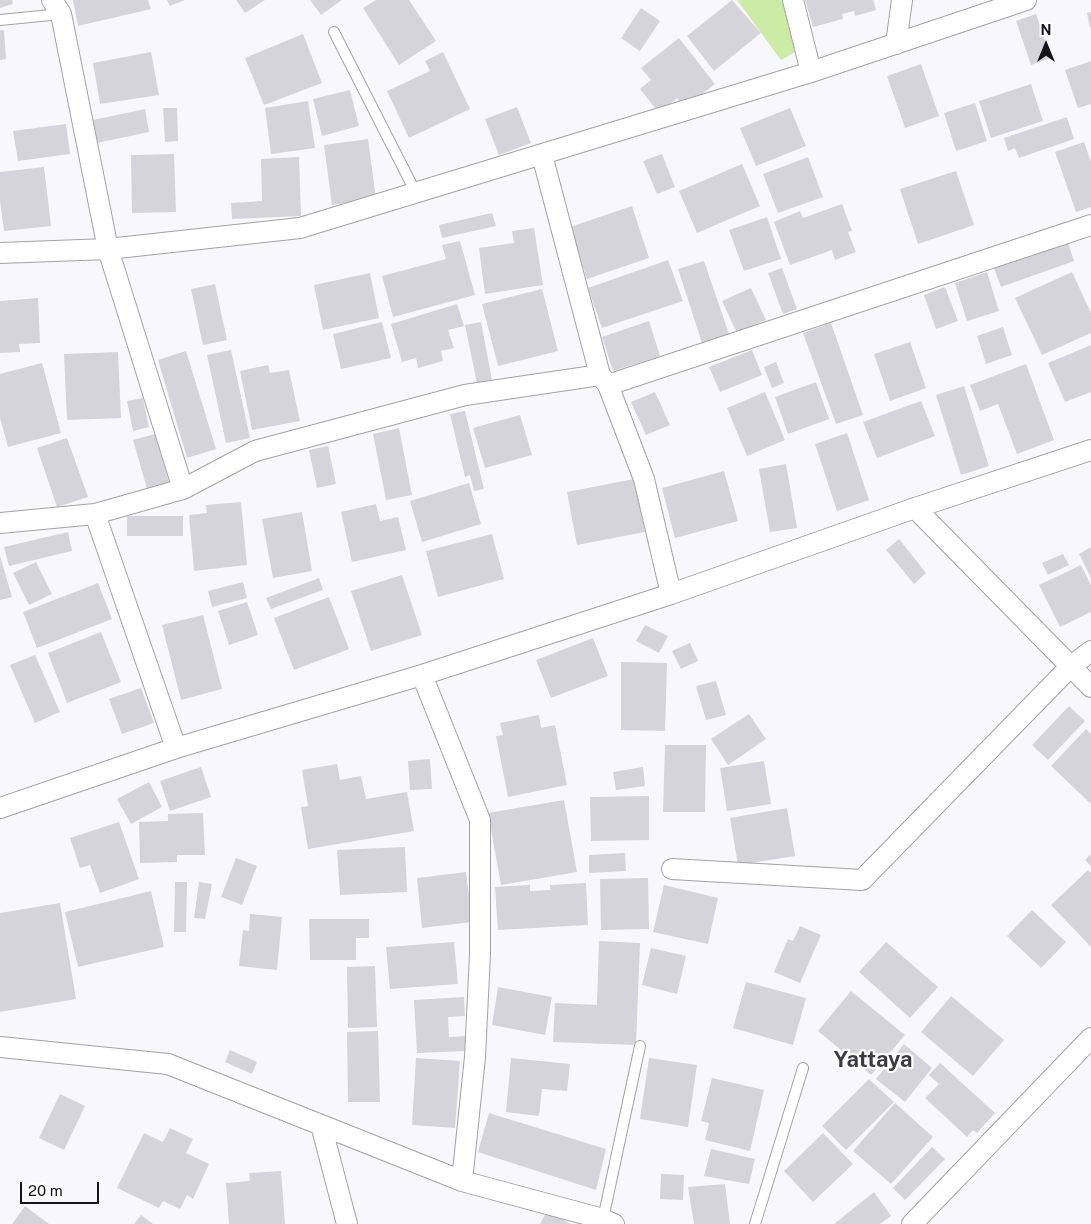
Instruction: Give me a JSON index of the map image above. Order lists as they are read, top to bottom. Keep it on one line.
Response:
{"districts":["Yattaya"],"scale_bar":"20 m","north":"top"}
